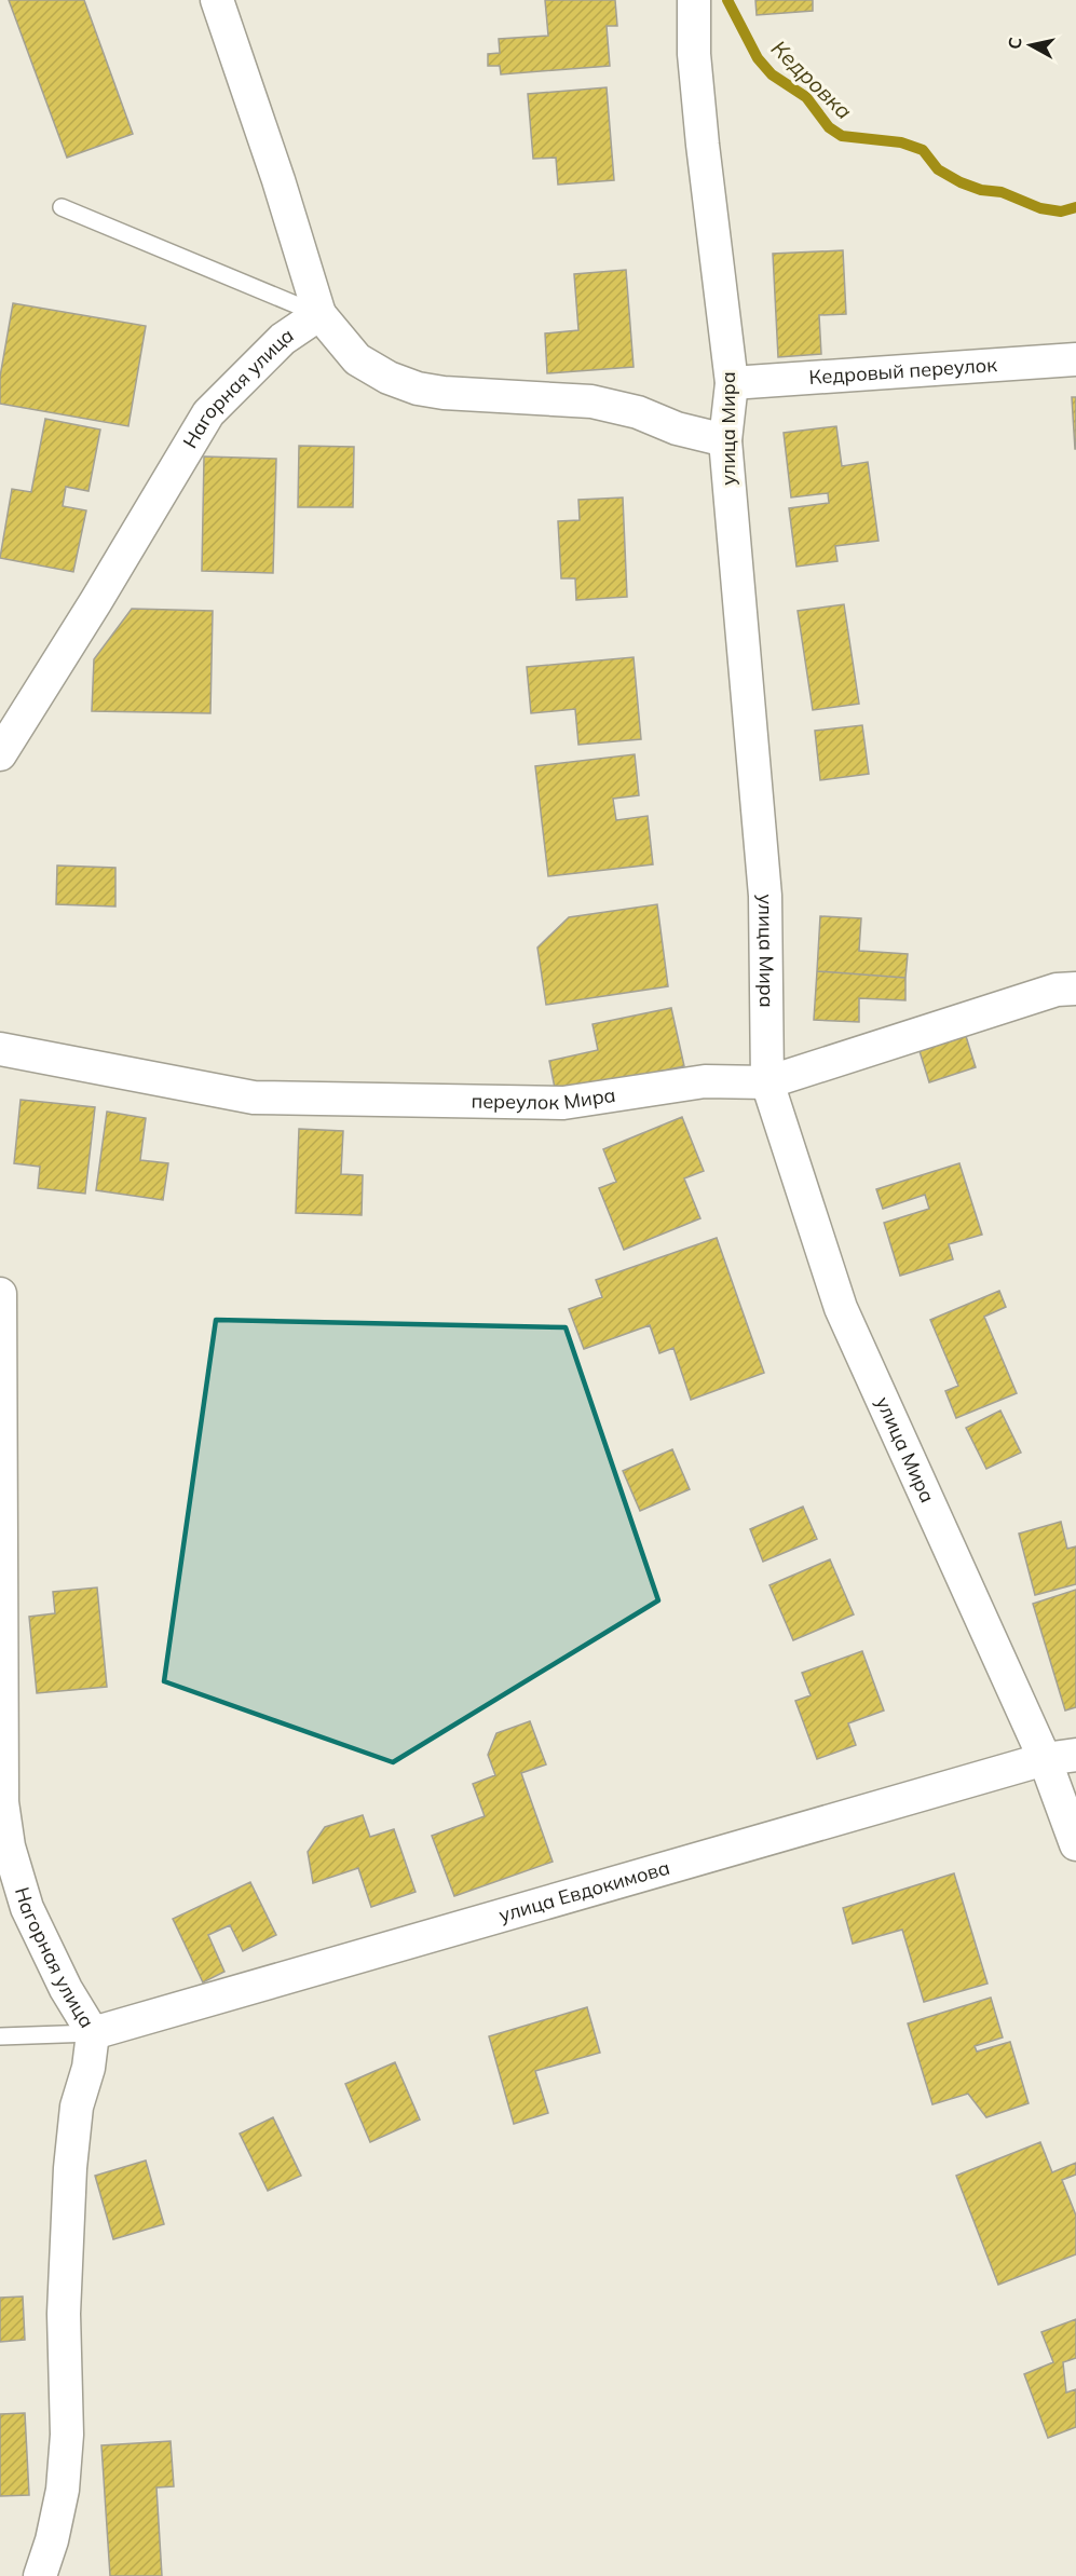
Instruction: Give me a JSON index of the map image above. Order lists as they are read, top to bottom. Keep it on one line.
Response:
{"streets":{"street":["Кедровый переулок","Нагорная улица","улица Мира","переулок Мира","улица Евдокимова"]},"crossings":[["Кедровый переулок","улица Мира"],["Нагорная улица","улица Евдокимова"],["улица Мира","переулок Мира"],["улица Мира","улица Евдокимова"]],"water":["Кедровка"],"north":"left"}
